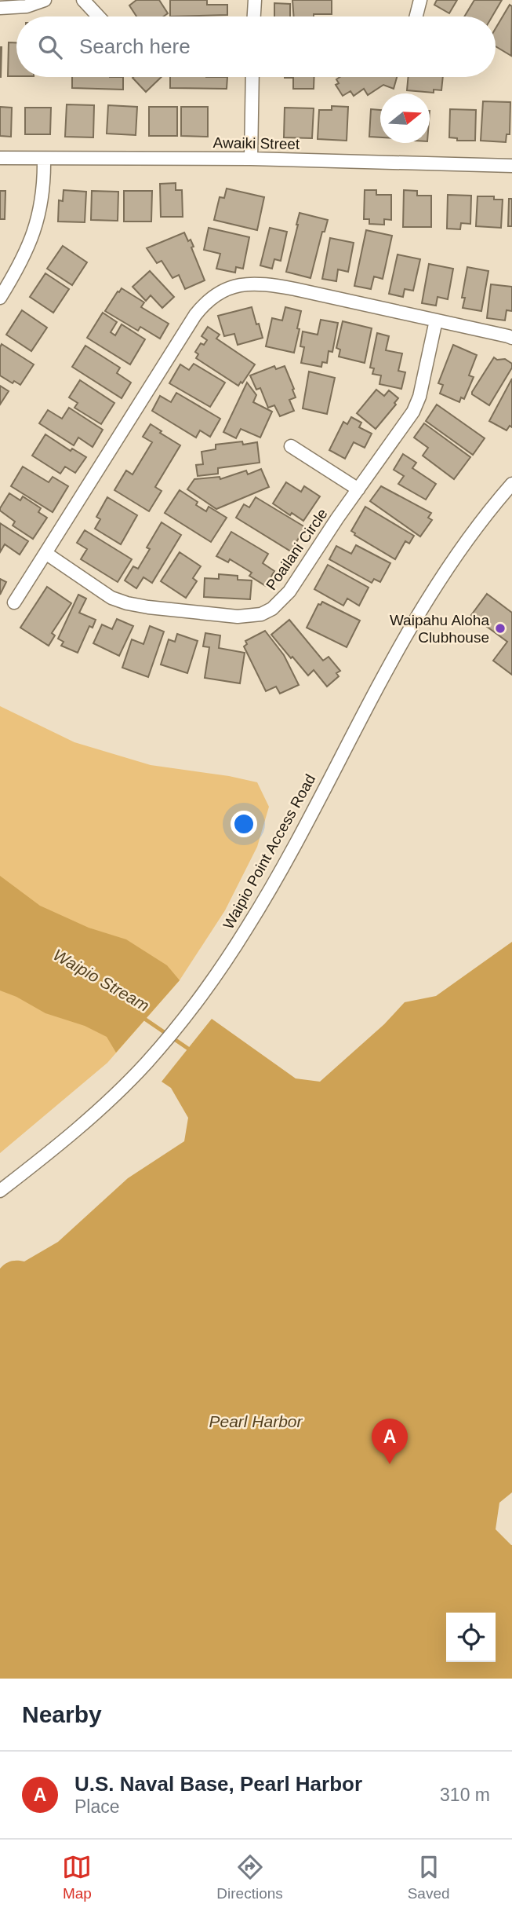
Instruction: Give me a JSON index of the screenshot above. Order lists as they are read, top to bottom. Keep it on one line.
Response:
{"streets":{"street":["Awaiki Street","Poailani Circle","Waipio Point Access Road"]},"water":["Waipio Stream","Pearl Harbor"],"places":["Waipahu Aloha Clubhouse"],"north":"right","page":{"search":"Search here","pins":"A","heading":"Nearby","list":[{"mark":"A","name":"U.S. Naval Base, Pearl Harbor","note":"Place","value":"310 m"}],"nav":["Map","Directions","Saved"]}}
